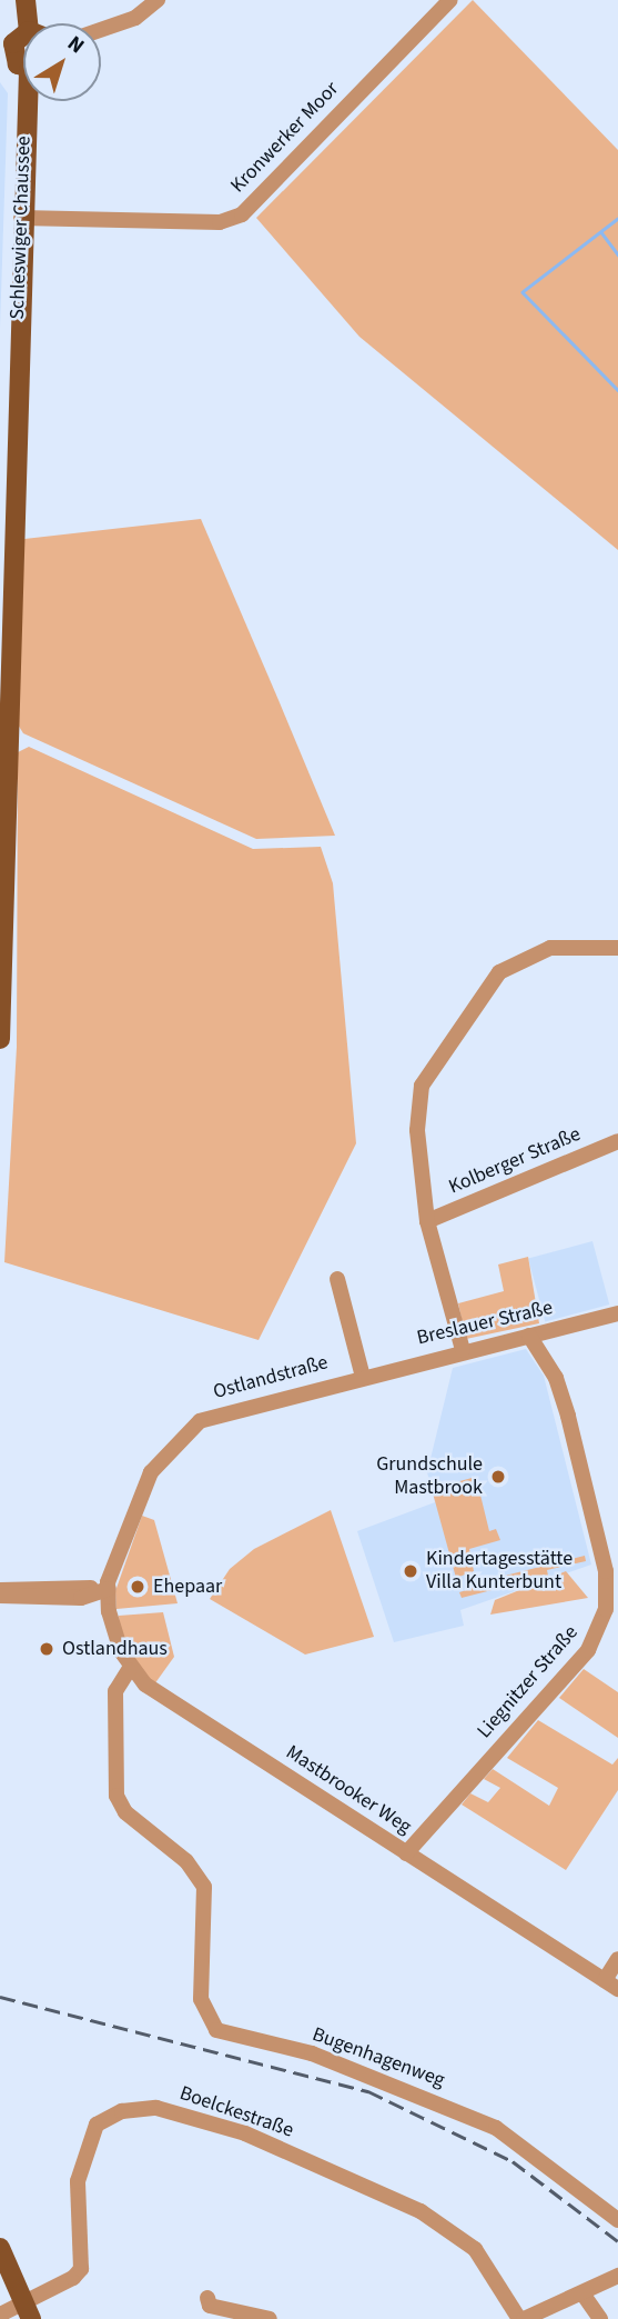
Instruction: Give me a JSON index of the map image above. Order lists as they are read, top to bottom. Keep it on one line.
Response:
{"streets":{"main road":["Schleswiger Chaussee"],"street":["Kronwerker Moor","Kolberger Straße","Breslauer Straße","Ostlandstraße","Liegnitzer Straße","Mastbrooker Weg","Bugenhagenweg","Boelckestraße"]},"crossings":[["Kronwerker Moor","Schleswiger Chaussee"],["Breslauer Straße","Ostlandstraße"],["Breslauer Straße","Liegnitzer Straße"],["Liegnitzer Straße","Mastbrooker Weg"],["Mastbrooker Weg","Bugenhagenweg"]],"places":["Grundschule Mastbrook","Kindertagesstätte Villa Kunterbunt","Ehepaar","Ostlandhaus"],"north":"top right"}
